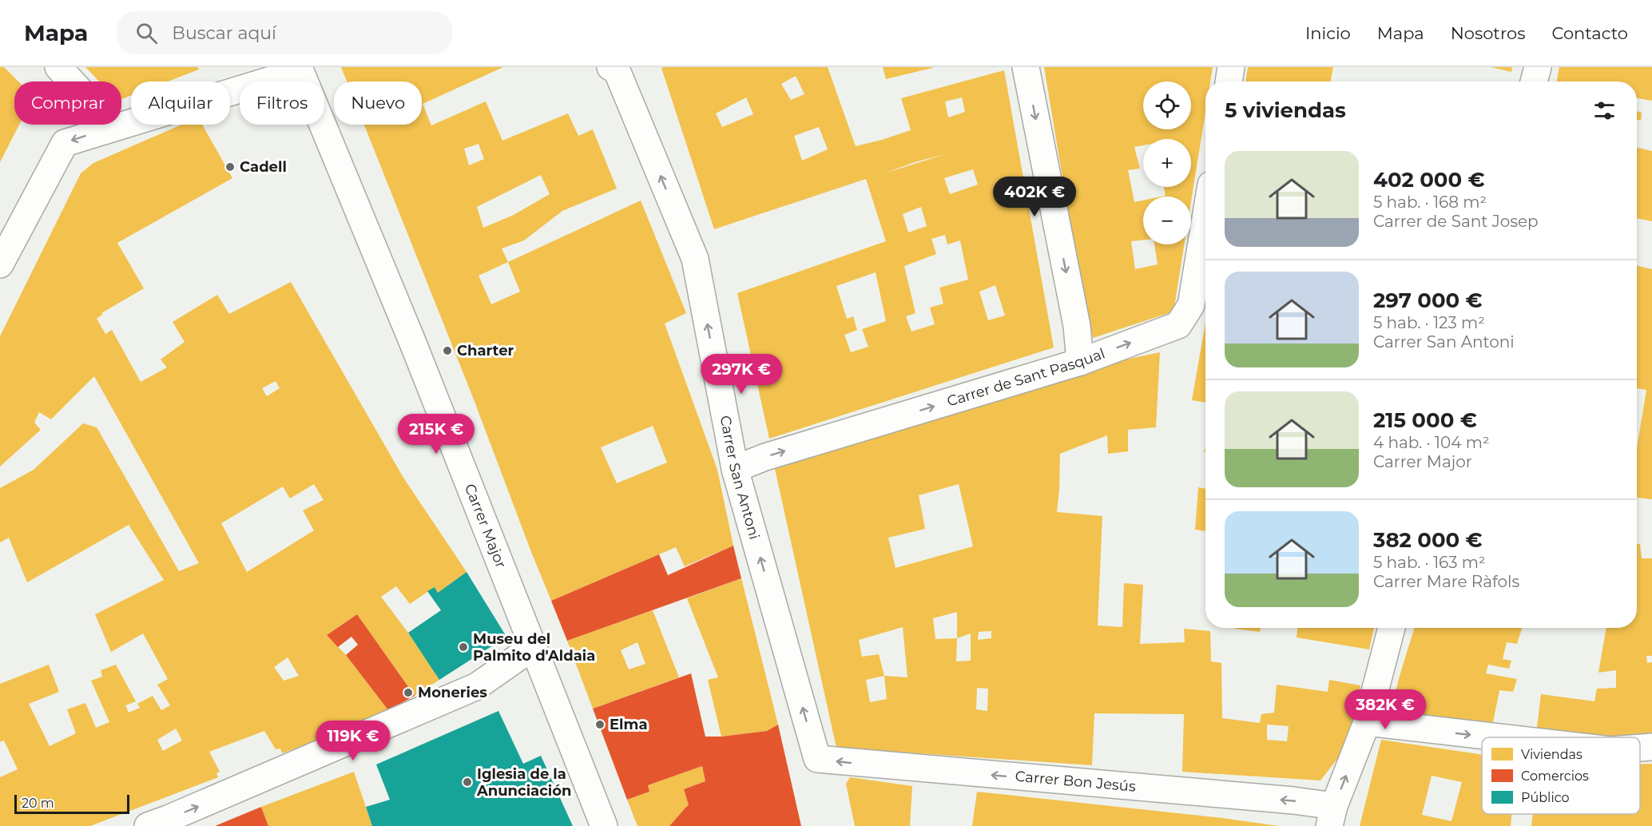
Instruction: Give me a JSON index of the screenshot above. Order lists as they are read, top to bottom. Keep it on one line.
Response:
{"streets":{"street":["Carrer de Sant Pasqual","Carrer San Antoni","Carrer Major","Carrer Bon Jesús"]},"crossings":[["Carrer de Sant Pasqual","Carrer San Antoni"],["Carrer San Antoni","Carrer Bon Jesús"]],"one_way":["Carrer de Sant Pasqual","Carrer San Antoni","Carrer Bon Jesús"],"places":["Cadell","Charter","Museu del Palmito d'Aldaia","Moneries","Elma","Iglesia de la Anunciación"],"legend":["Viviendas","Comercios","Público"],"scale_bar":"20 m","page":{"header":"Mapa","search":"Buscar aquí","nav":["Inicio","Mapa","Nosotros","Contacto"],"map_buttons":["+","−"],"chip":["Comprar","Alquilar","Filtros","Nuevo"],"heading":"5 viviendas","list":[{"name":"402 000 €","note":"5 hab. · 168 m² · Carrer de Sant Josep"},{"name":"297 000 €","note":"5 hab. · 123 m² · Carrer San Antoni"},{"name":"215 000 €","note":"4 hab. · 104 m² · Carrer Major"},{"name":"382 000 €","note":"5 hab. · 163 m² · Carrer Mare Ràfols"}],"price":["402K €","297K €","215K €","382K €","119K €"],"scale":"20 m"}}
